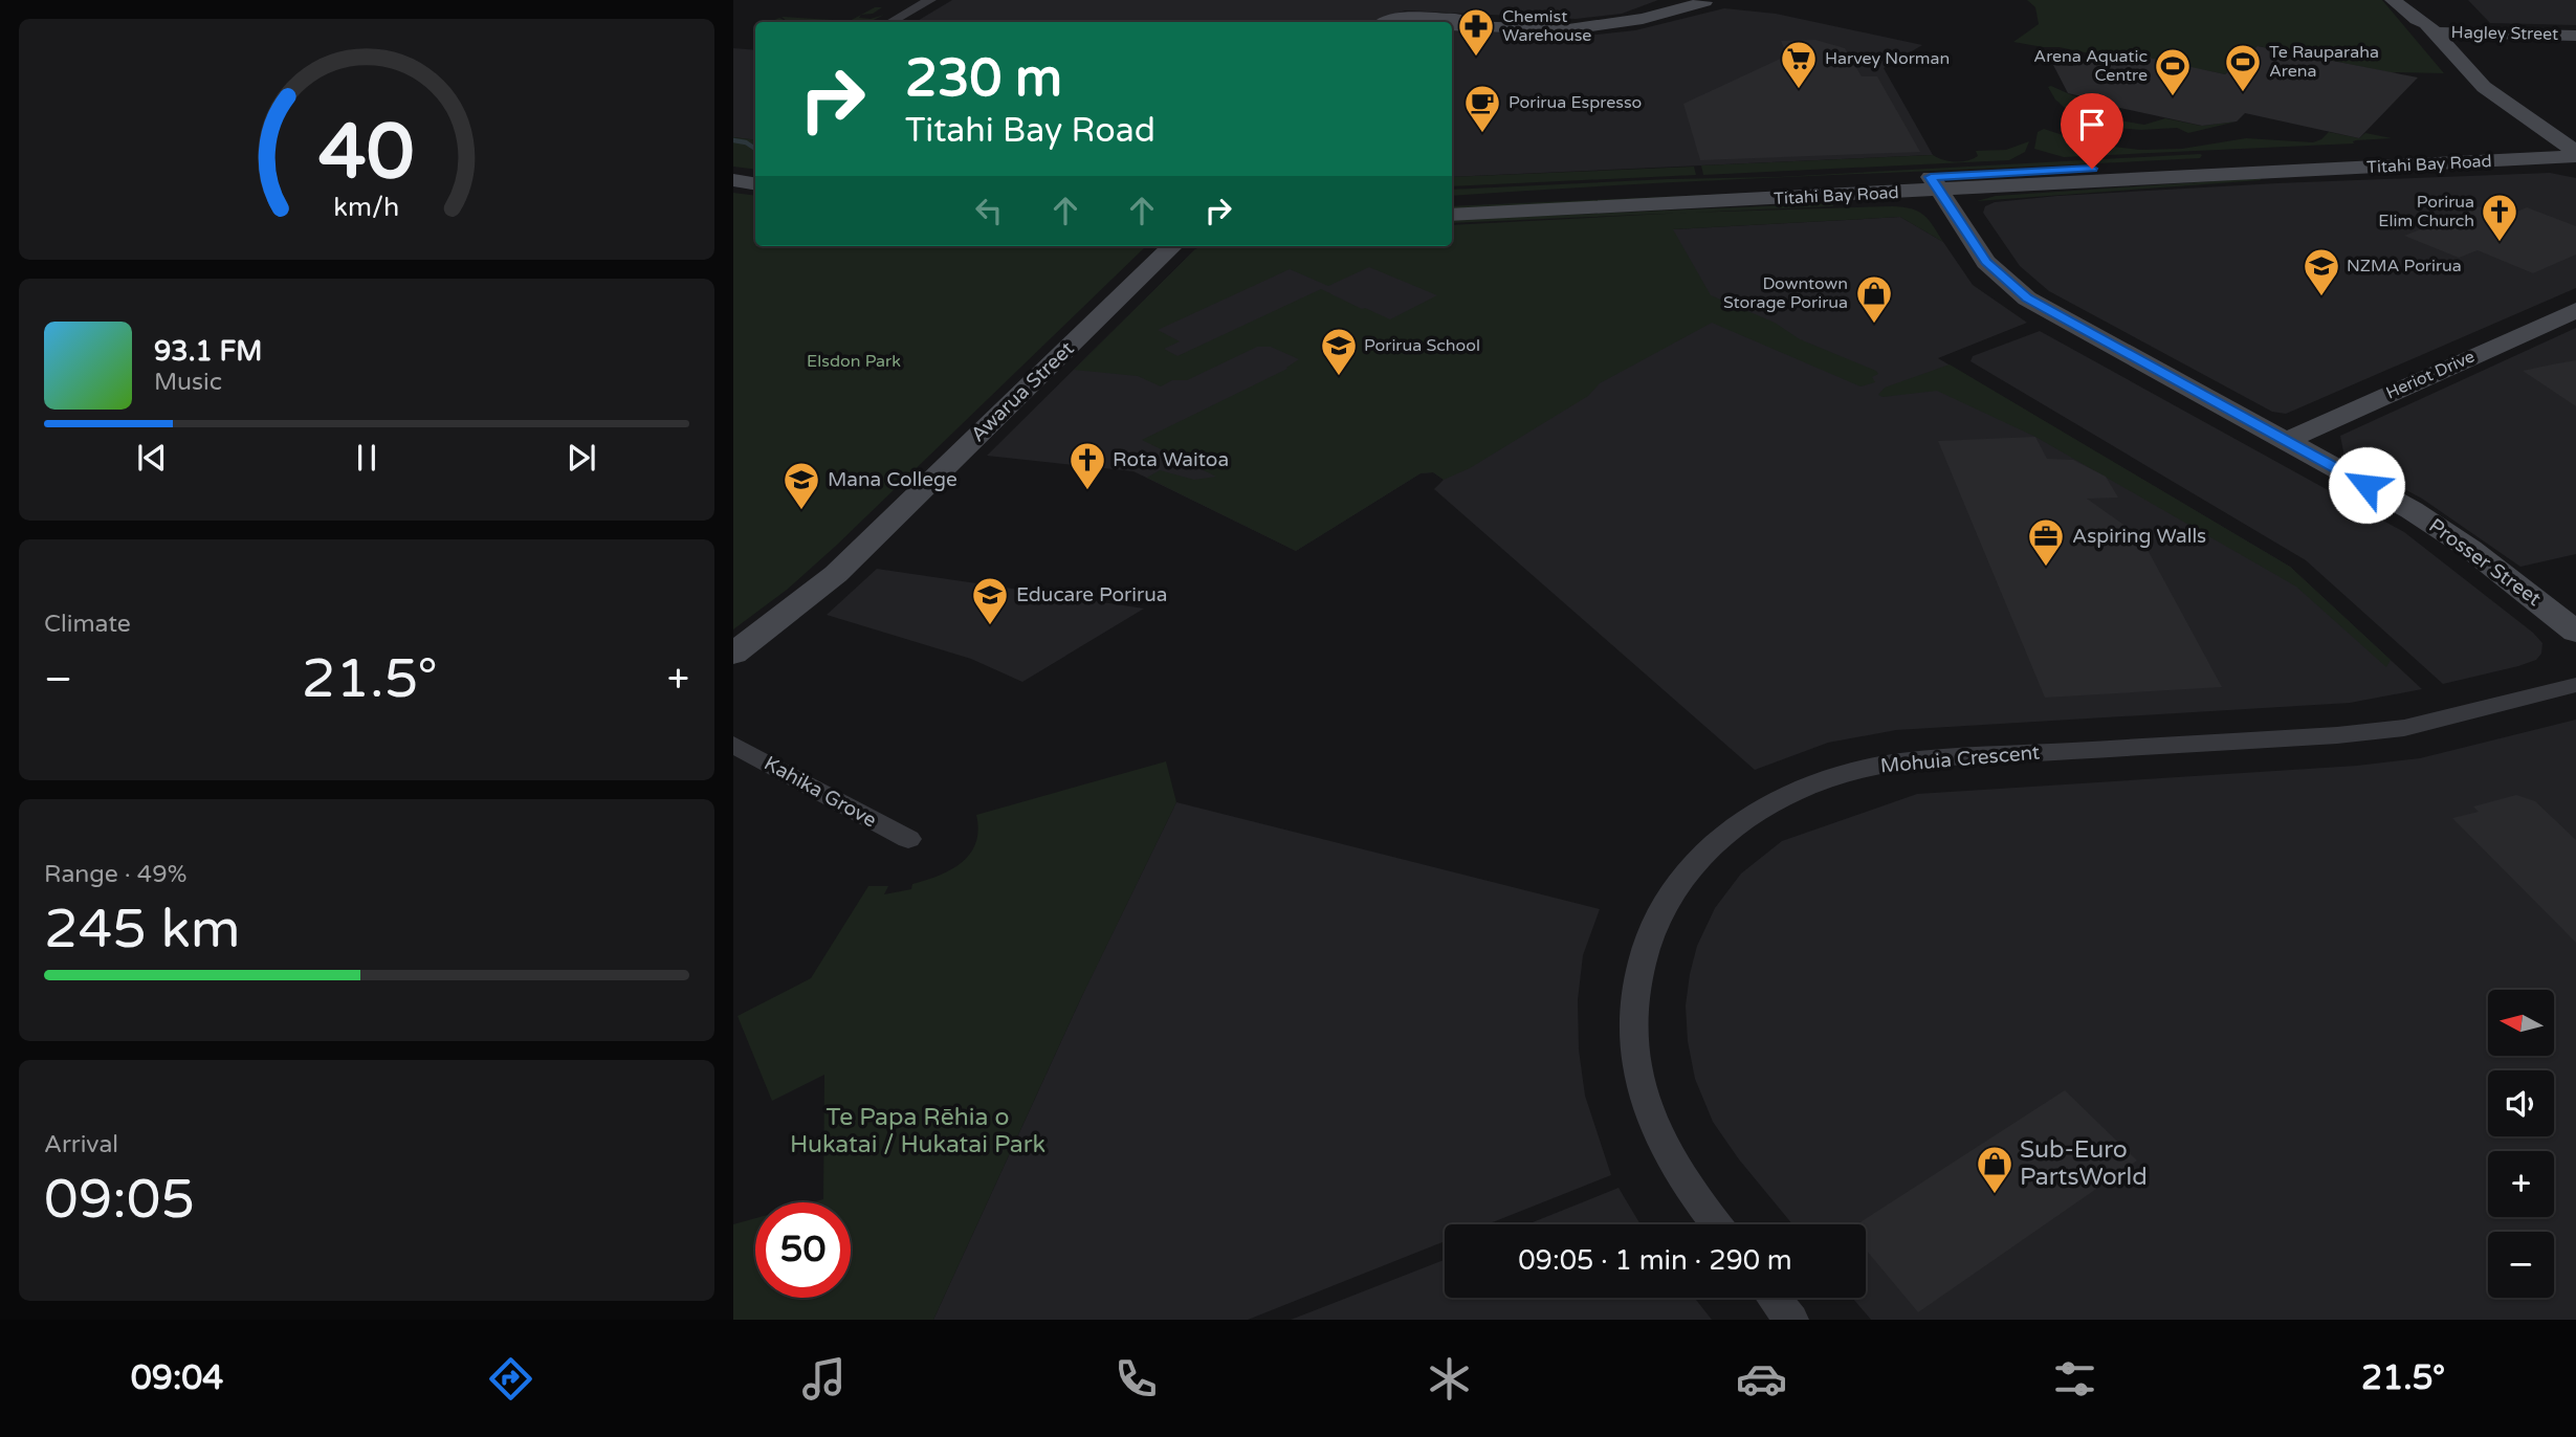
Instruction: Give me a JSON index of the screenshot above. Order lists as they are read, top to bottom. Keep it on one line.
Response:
{"streets":{"main road":["Hagley Street","Titahi Bay Road","Heriot Drive","Awarua Street","Prosser Street"],"street":["Mohuia Crescent","Kahika Grove"]},"crossings":[["Titahi Bay Road","Prosser Street"],["Heriot Drive","Prosser Street"]],"parks":["Elsdon Park","Te Papa Rēhia o Hukatai / Hukatai Park"],"places":{"pharmacy":["Chemist Warehouse"],"supermarket":["Harvey Norman"],"sports":["Te Rauparaha Arena","Arena Aquatic Centre"],"cafe":["Porirua Espresso"],"church":["Porirua Elim Church","Rota Waitoa"],"school or university":["NZMA Porirua","Porirua School","Mana College","Educare Porirua"],"shop":["Downtown Storage Porirua","Sub-Euro PartsWorld"],"office":["Aspiring Walls"]},"north":"left","page":{"turn":["230 m","Titahi Bay Road"],"song":["93.1 FM","Music"],"tile":["Climate",["Range · 49%","245 km"],["Arrival","09:05"]],"heat":["−","21.5°","+"],"map_buttons":["+","−"],"limit":"50","trip":"09:05 · 1 min · 290 m","tabs":["09:04","21.5°"],"gauge":["40","km/h"]}}
